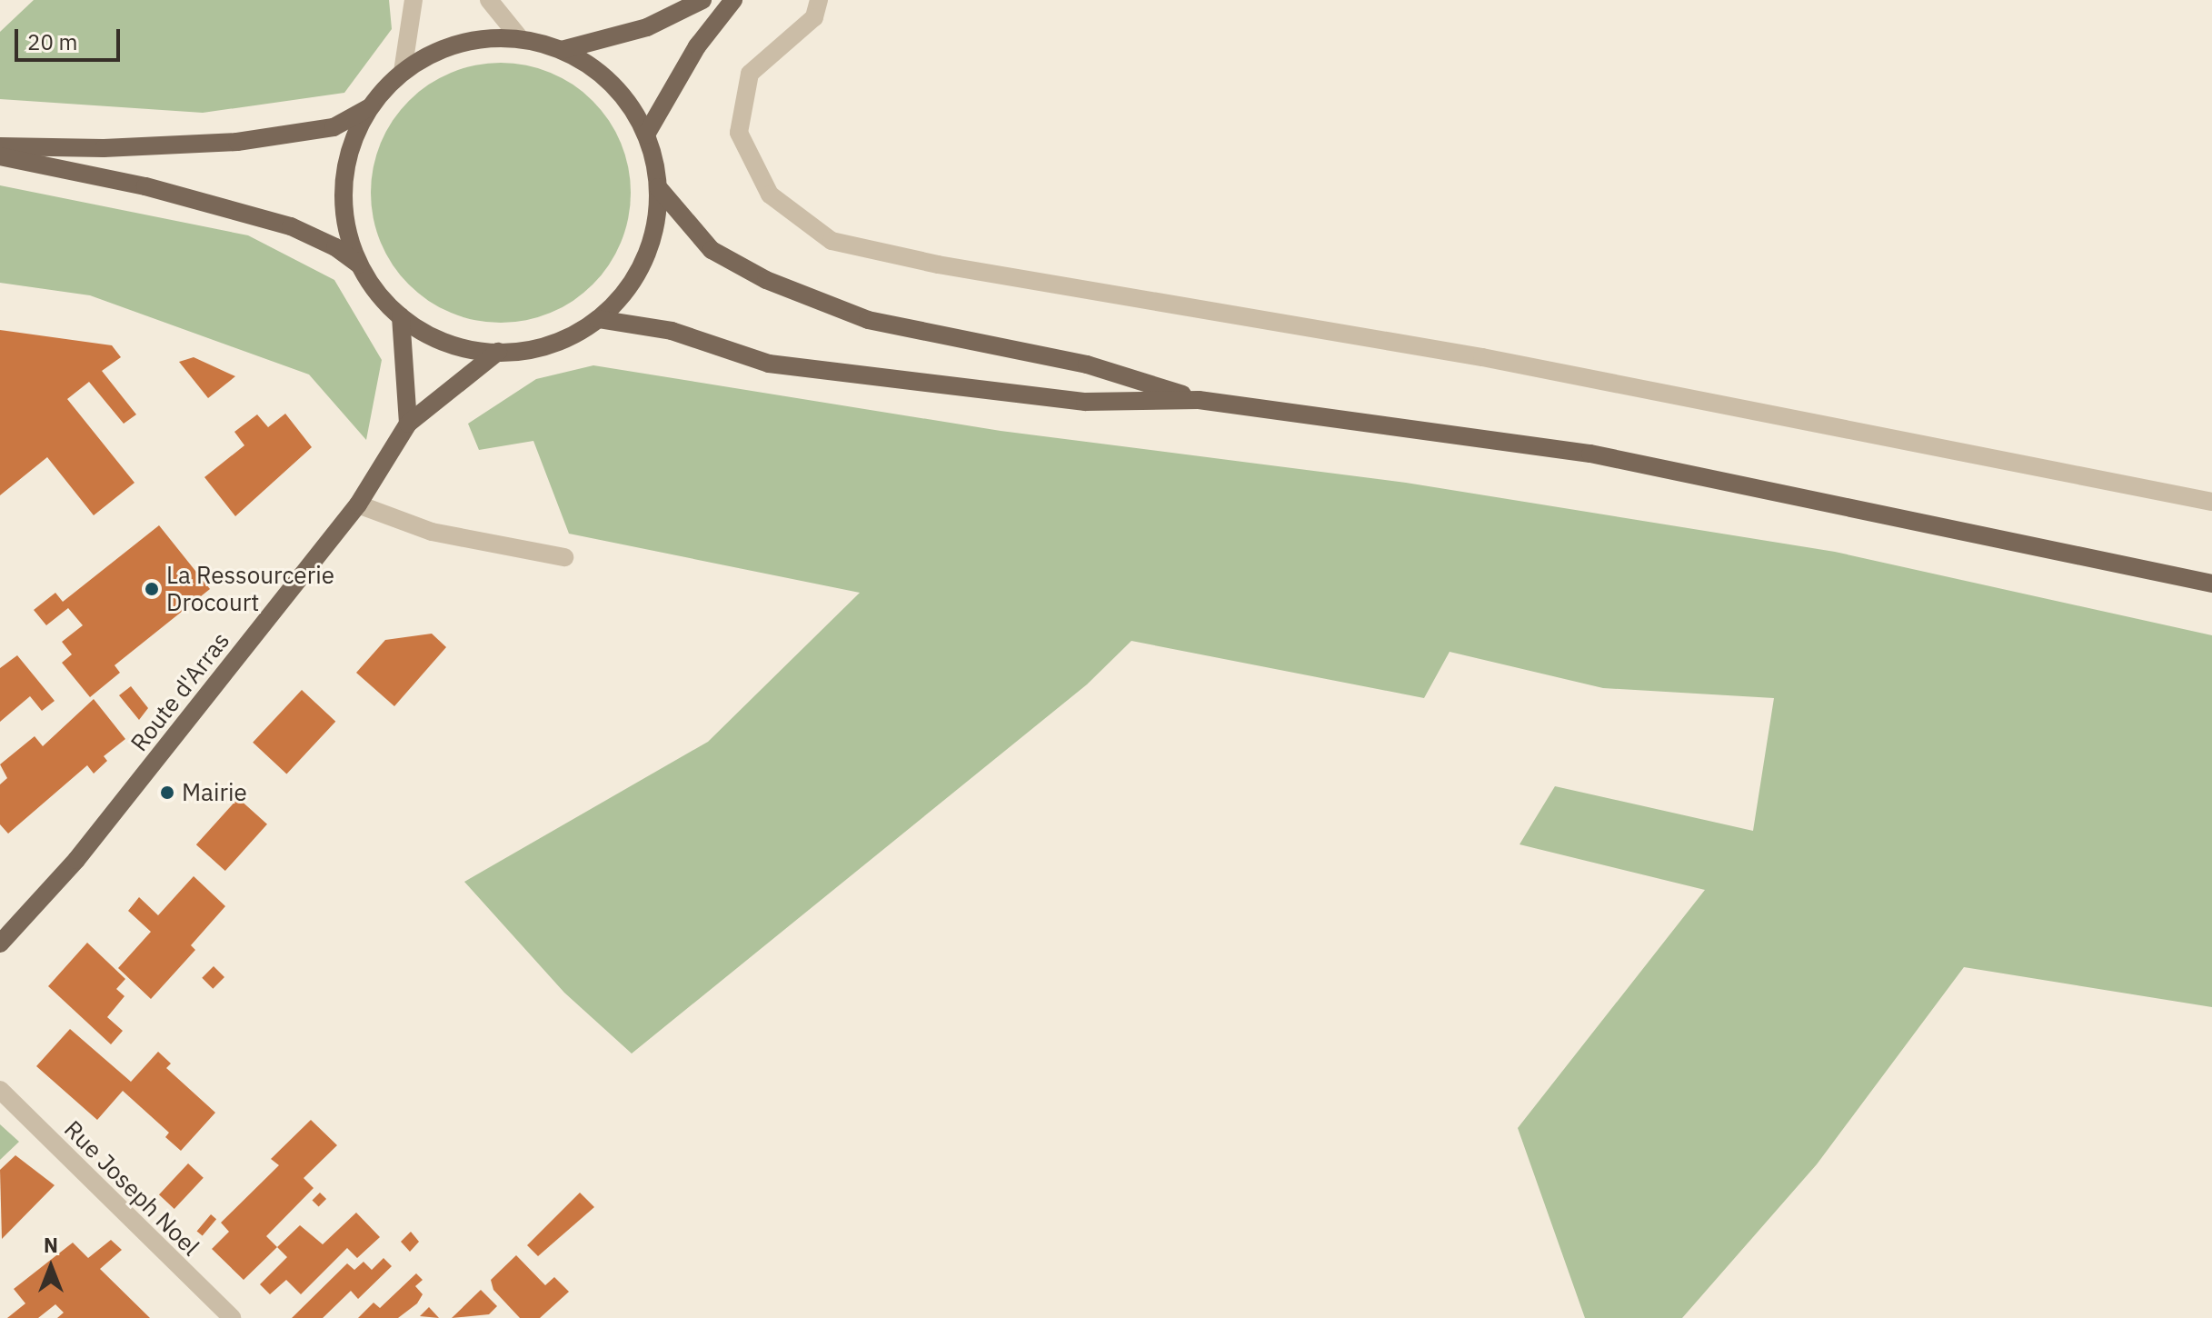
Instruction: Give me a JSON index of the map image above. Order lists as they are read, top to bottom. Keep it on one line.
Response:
{"streets":{"main road":["Route d'Arras"],"street":["Rue Joseph Noel"]},"places":["La Ressourcerie Drocourt","Mairie"],"scale_bar":"20 m","north":"top"}
